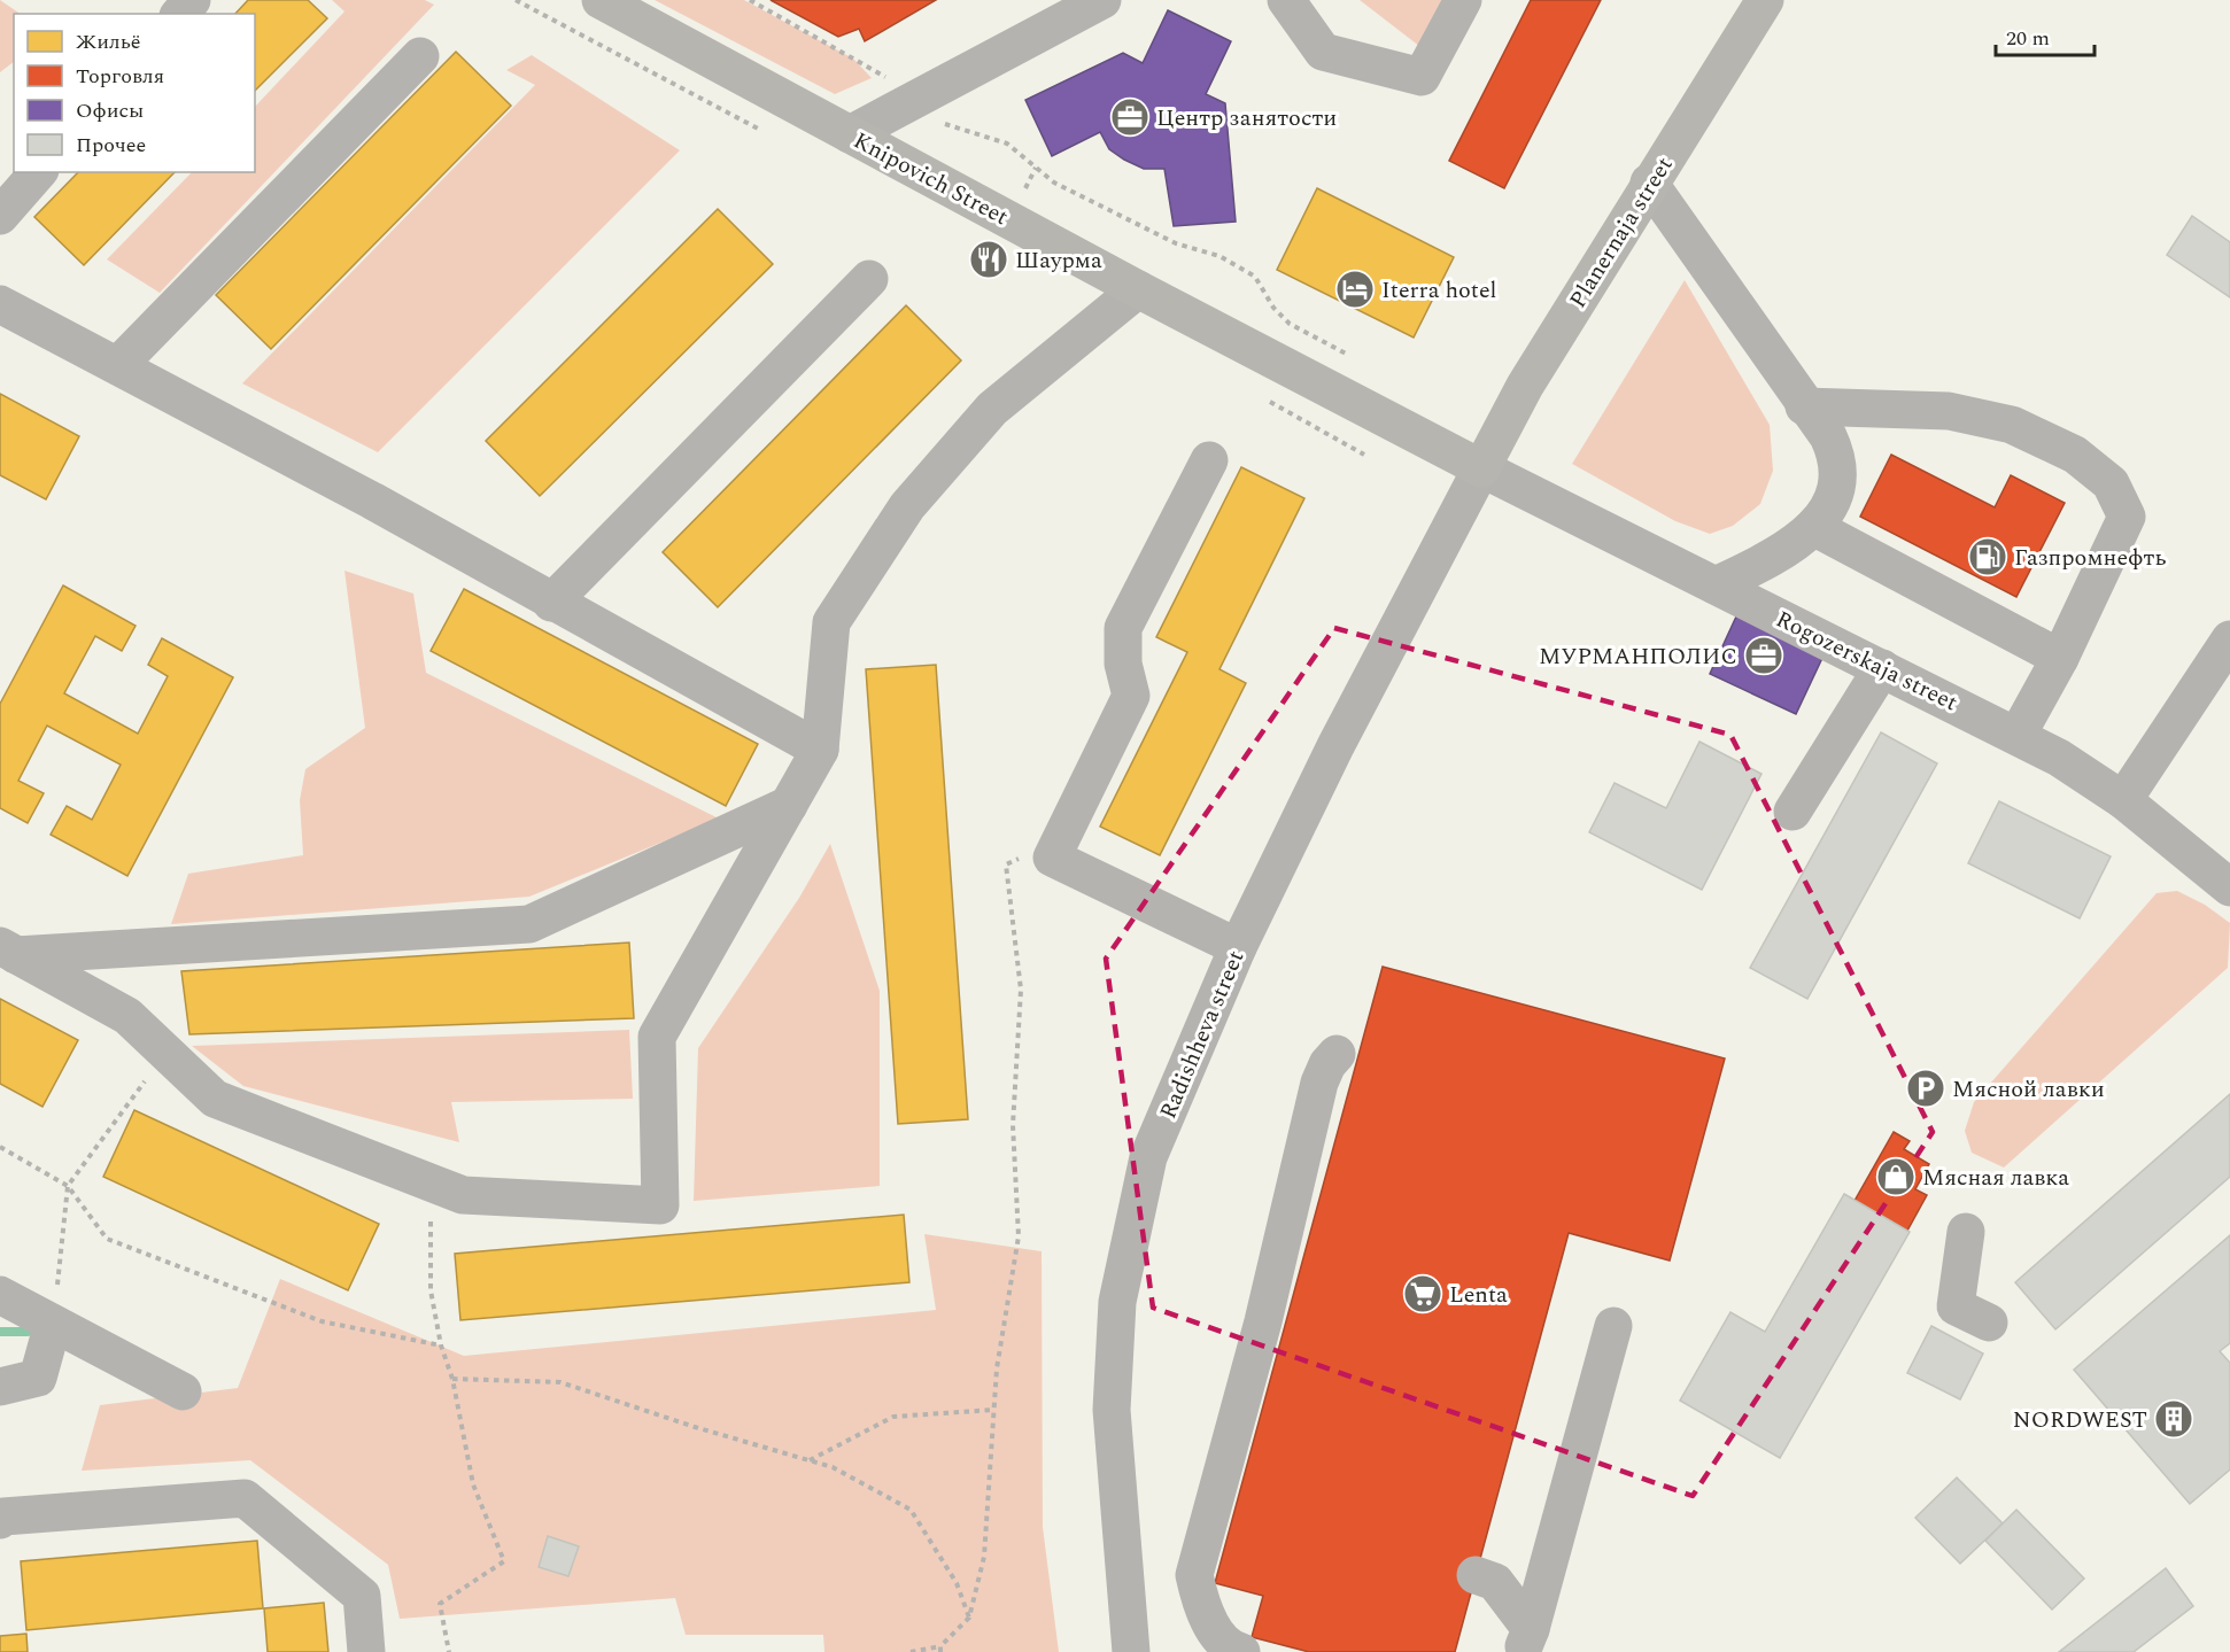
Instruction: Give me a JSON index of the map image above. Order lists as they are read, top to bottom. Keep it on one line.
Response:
{"streets":{"main road":["Knipovich Street","Planernaja street"],"street":["Rogozerskaja street","Radishheva street"]},"crossings":[["Knipovich Street","Planernaja street"],["Knipovich Street","Rogozerskaja street"],["Knipovich Street","Radishheva street"],["Planernaja street","Rogozerskaja street"],["Planernaja street","Radishheva street"],["Rogozerskaja street","Radishheva street"]],"places":{"office":["Центр занятости","МУРМАНПОЛИС"],"restaurant":["Шаурма"],"hotel":["Iterra hotel"],"fuel station":["Газпромнефть"],"parking":["Мясной лавки"],"shop":["Мясная лавка"],"supermarket":["Lenta"],"building":["NORDWEST"]},"legend":["Жильё","Торговля","Офисы","Прочее"],"scale_bar":"20 m"}
